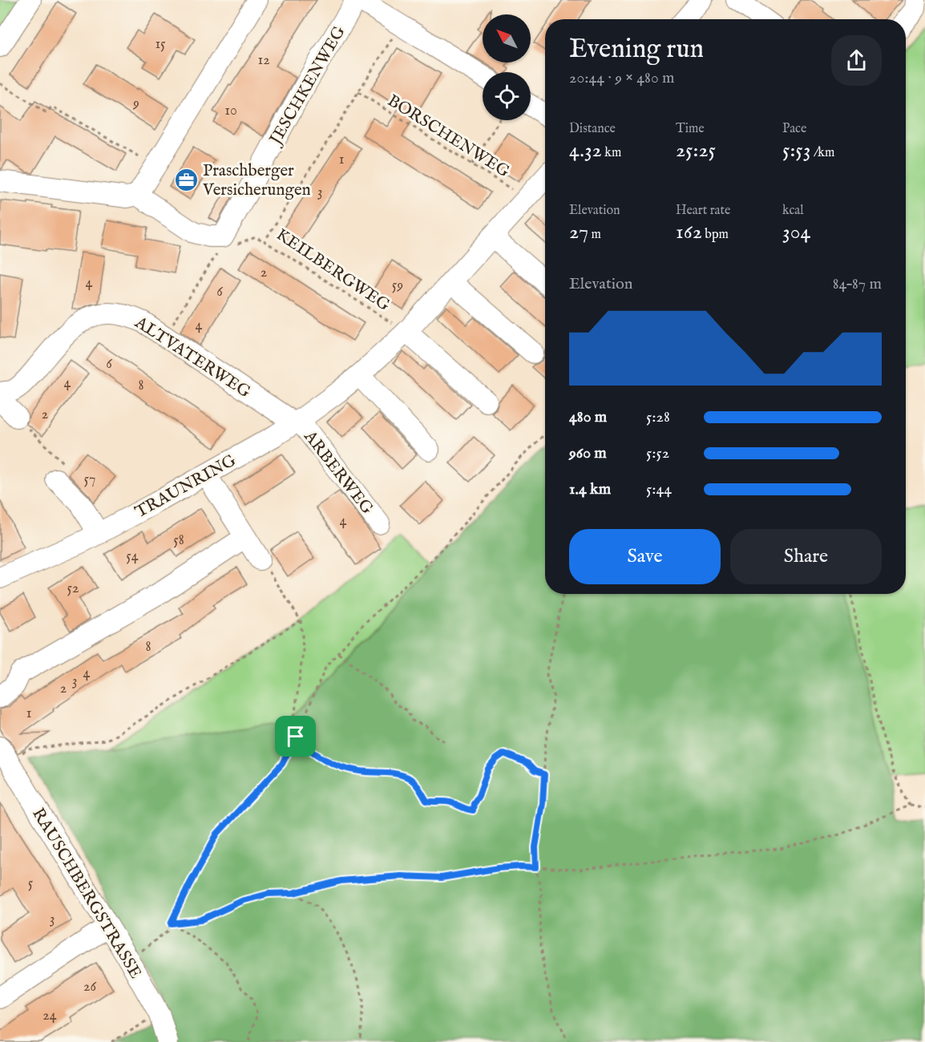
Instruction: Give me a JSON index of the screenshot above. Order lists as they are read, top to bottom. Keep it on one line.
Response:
{"streets":{"street":["JESCHKENWEG","ALTVATERWEG","ARBERWEG","TRAUNRING","RAUSCHBERGSTRASSE"],"path":["BORSCHENWEG","KEILBERGWEG"]},"crossings":[["BORSCHENWEG","KEILBERGWEG"],["BORSCHENWEG","TRAUNRING"],["KEILBERGWEG","TRAUNRING"],["ALTVATERWEG","ARBERWEG"],["ALTVATERWEG","TRAUNRING"],["ARBERWEG","TRAUNRING"]],"places":{"office":["Praschberger Versicherungen"]},"house_numbers":["15","12","9","10","1","3","2","4","59","6","4","6","4","8","2","57","4","58","54","52","8","4","3","2","1","5","3","26","24"],"north":"top left","page":{"heading":["Evening run","20:44 · 9 × 480 m"],"stats":[["Distance","4.32 km"],["Time","25:25"],["Pace","5:53 /km"],["Elevation","27 m"],["Heart rate","162 bpm"],["kcal","304"]],"chart":["Elevation","84–87 m"],"list":[{"name":"480 m","note":"5:28"},{"name":"960 m","note":"5:52"},{"name":"1.4 km","note":"5:44"}],"buttons":["Save","Share"]}}
